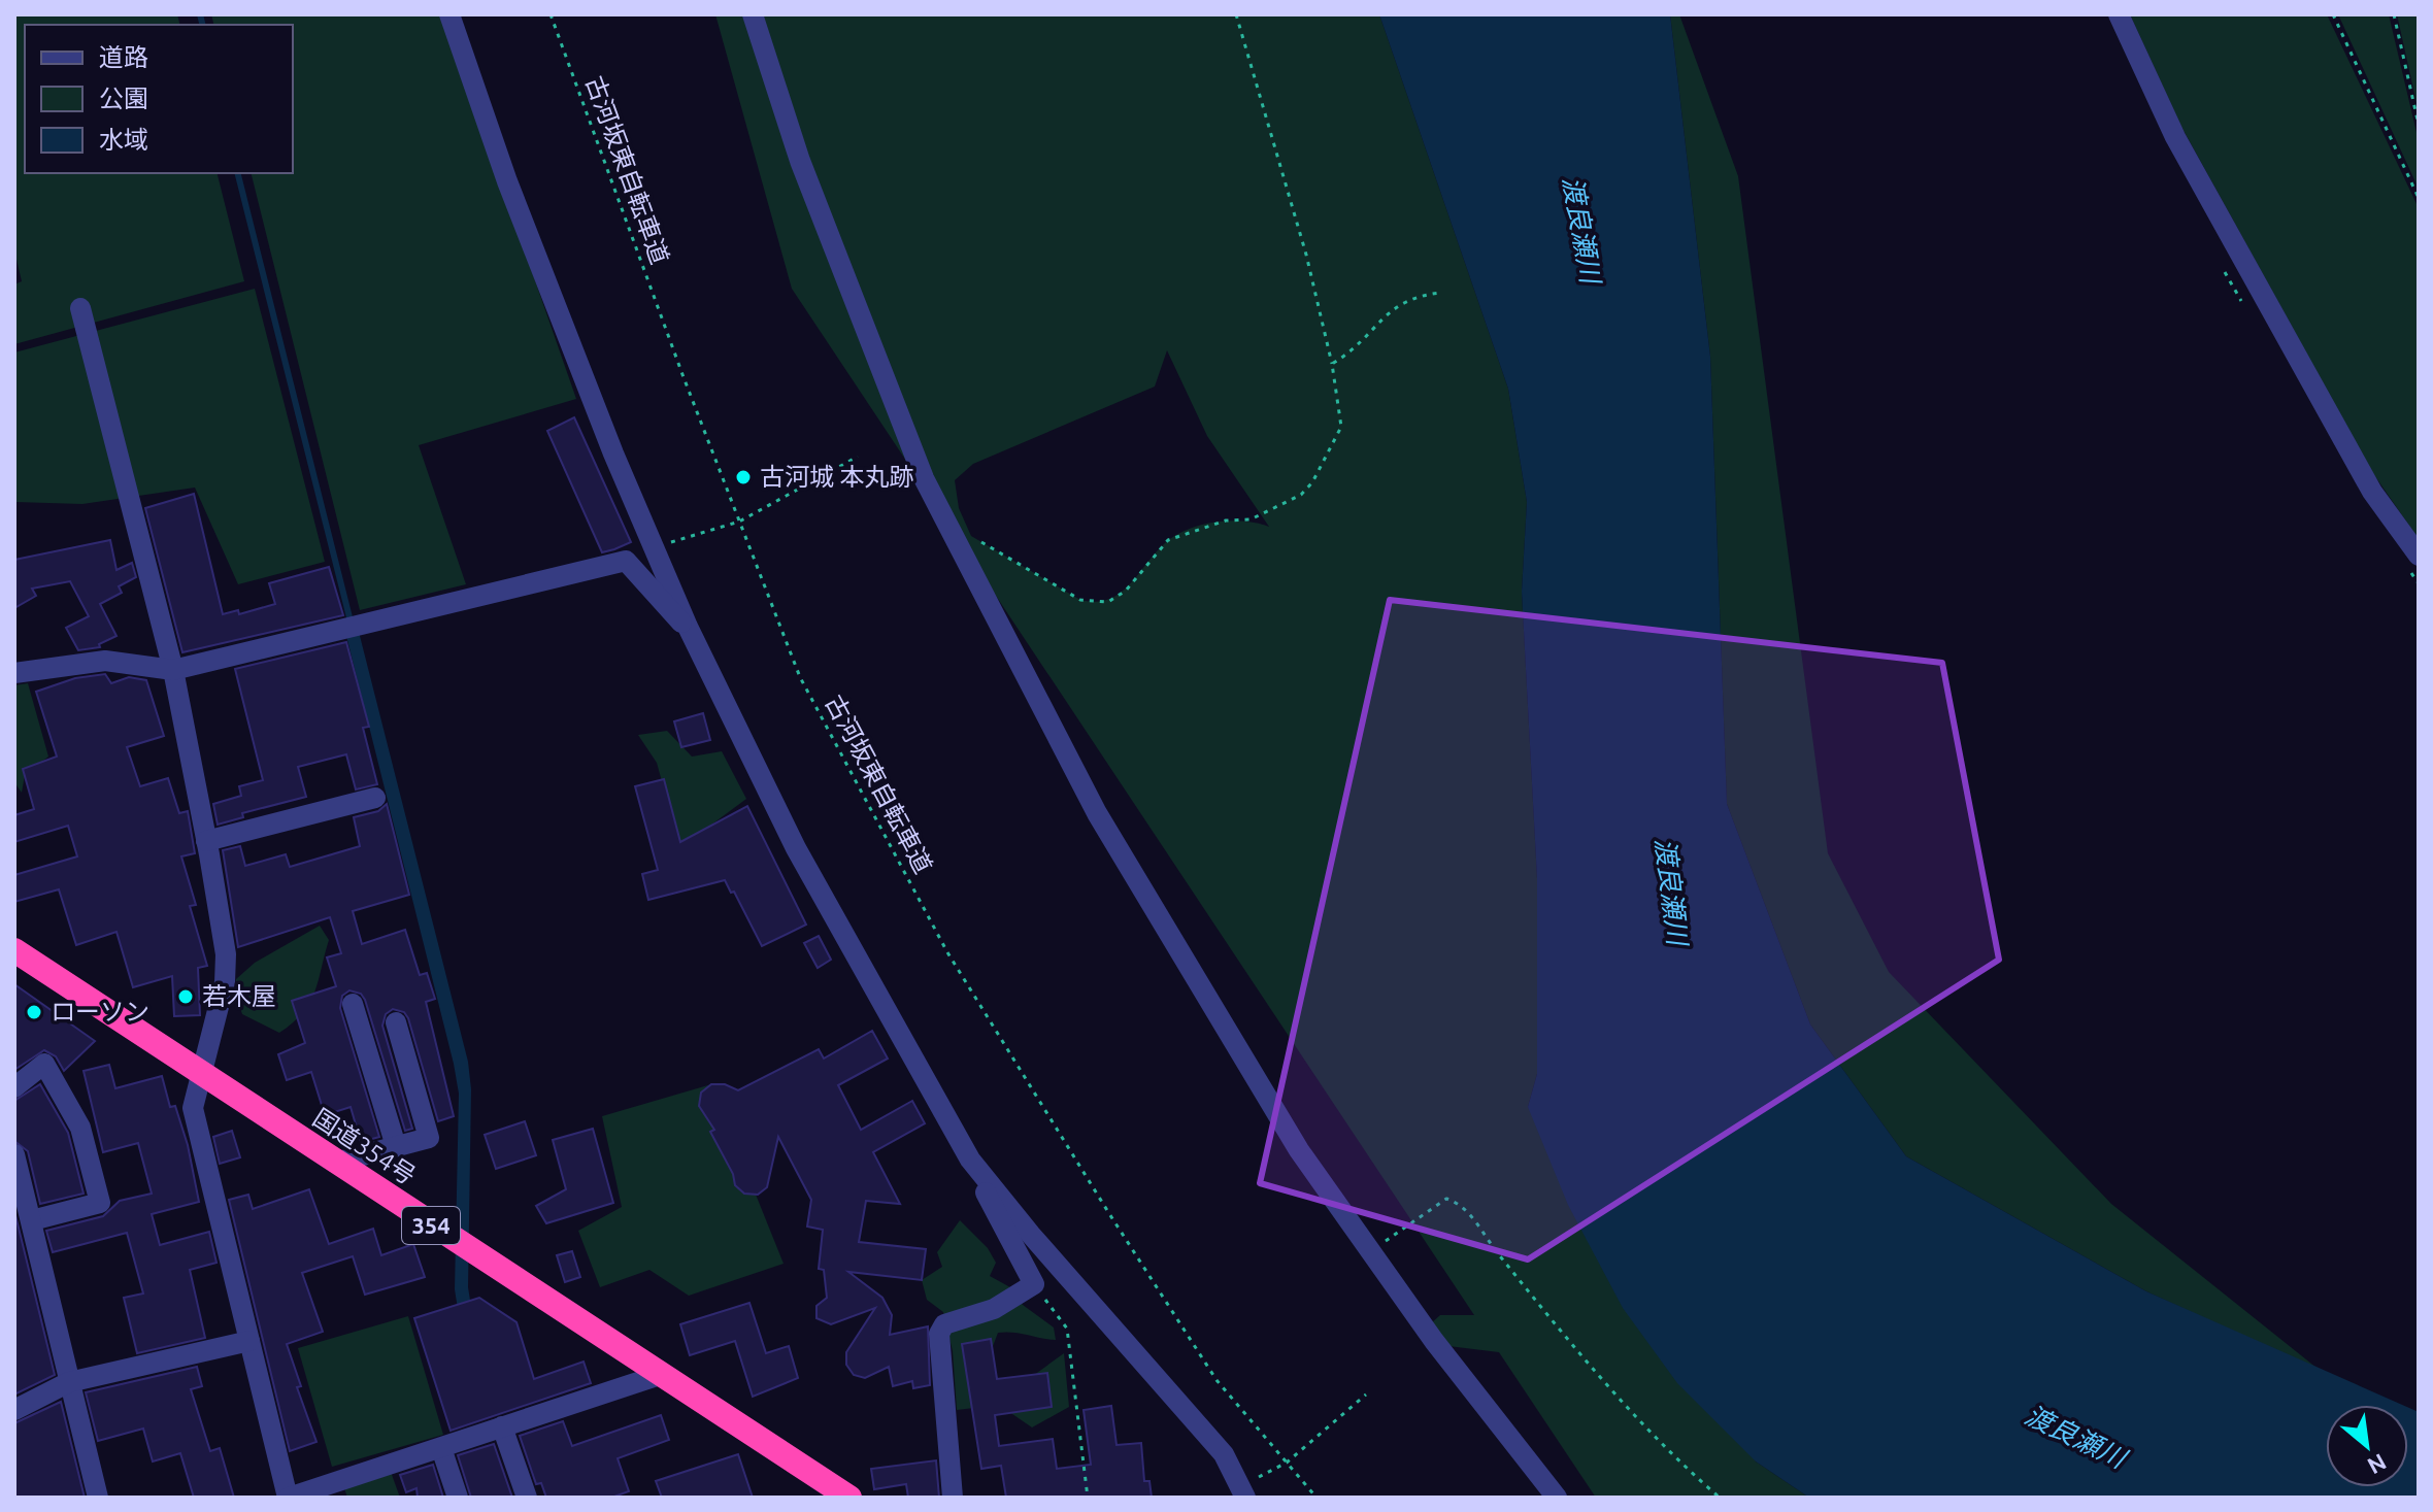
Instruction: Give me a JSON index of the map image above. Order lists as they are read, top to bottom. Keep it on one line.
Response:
{"streets":{"highway":["国道354号","354"],"path":["古河坂東自転車道"]},"water":["渡良瀬川"],"places":["古河城 本丸跡","若木屋","ローソン"],"legend":["道路","公園","水域"],"north":"bottom right"}
